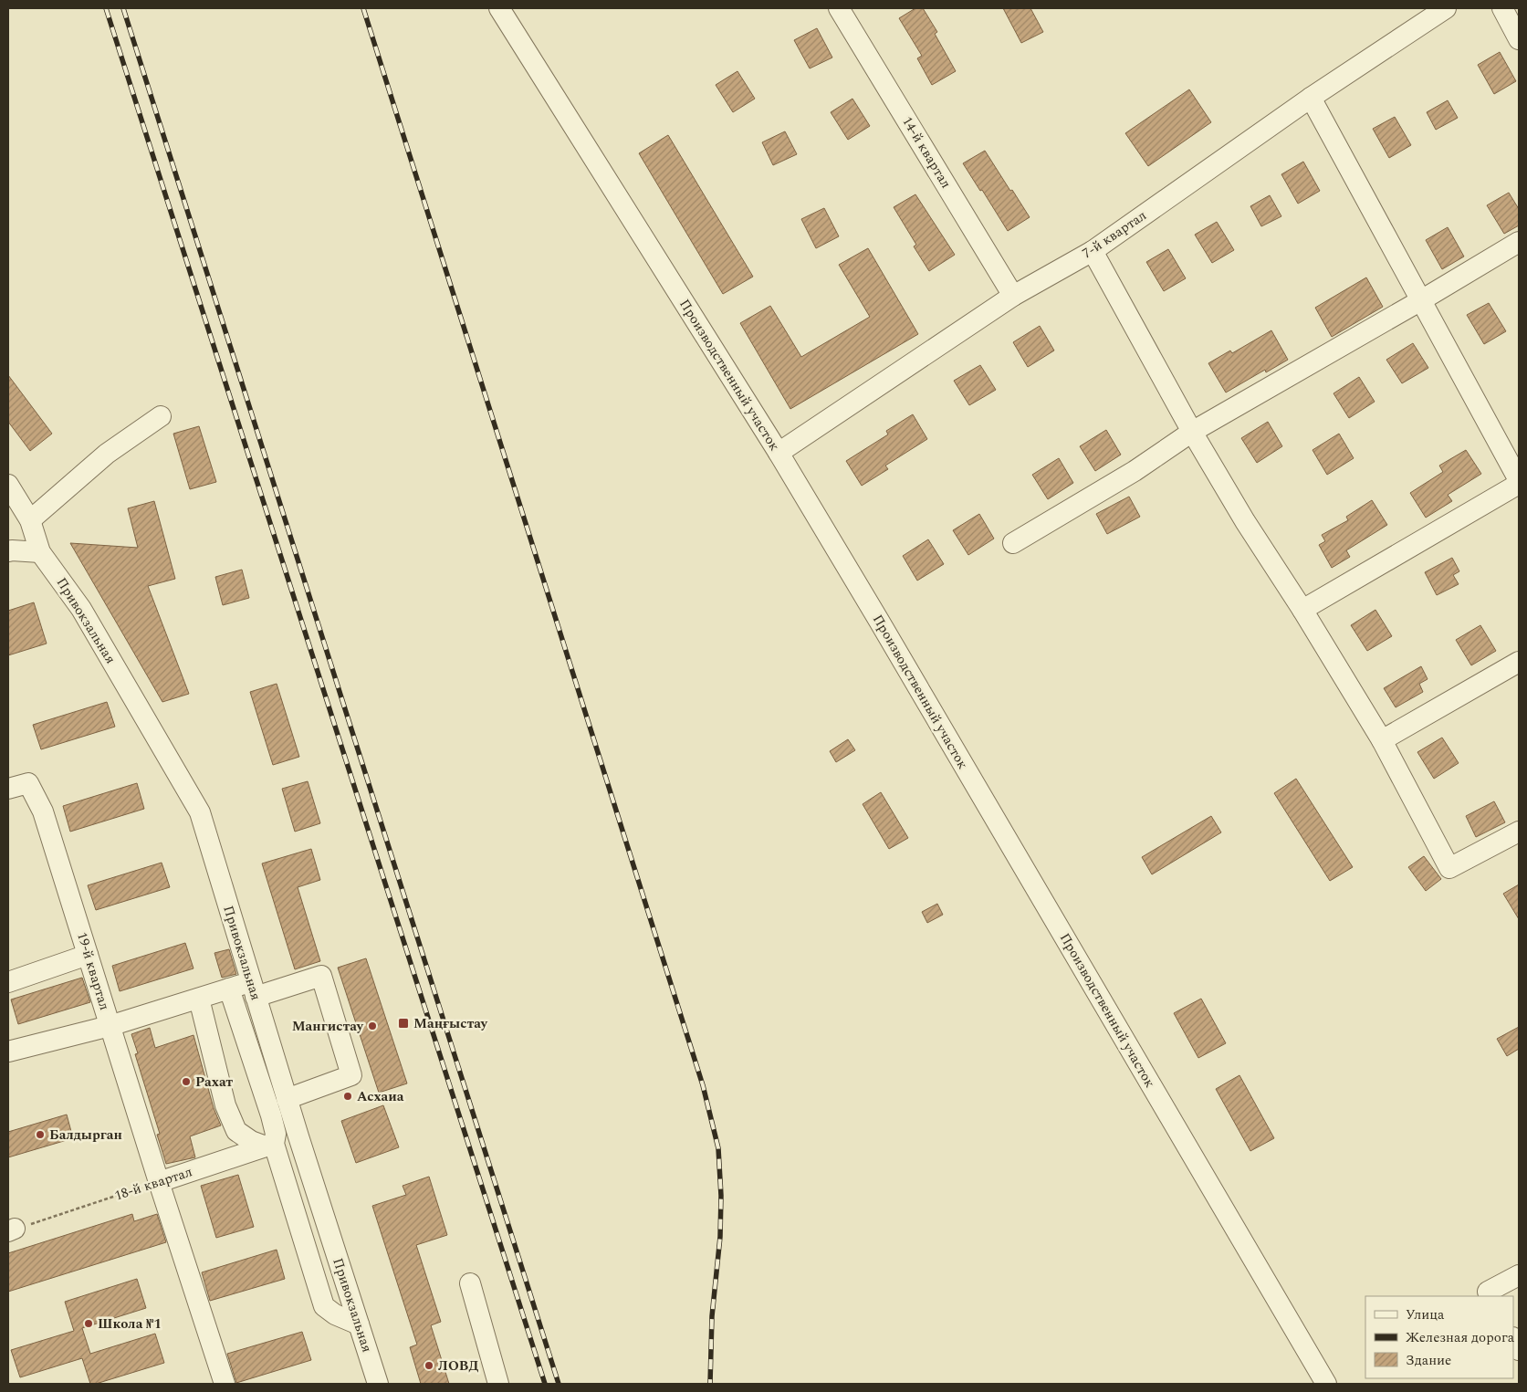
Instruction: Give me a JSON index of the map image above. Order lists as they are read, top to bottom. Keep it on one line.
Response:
{"streets":{"street":["14-й квартал","7-й квартал","Производственный участок","Привокзальная","19-й квартал","18-й квартал"]},"crossings":[["14-й квартал","7-й квартал"],["7-й квартал","Производственный участок"],["Привокзальная","18-й квартал"],["19-й квартал","18-й квартал"]],"places":{"transit":["Маңғыстау"],"other":["Мангистау","Рахат","Асхаиа","Балдырган","Школа №1","ЛОВД"]},"legend":["Улица","Железная дорога","Здание"]}
